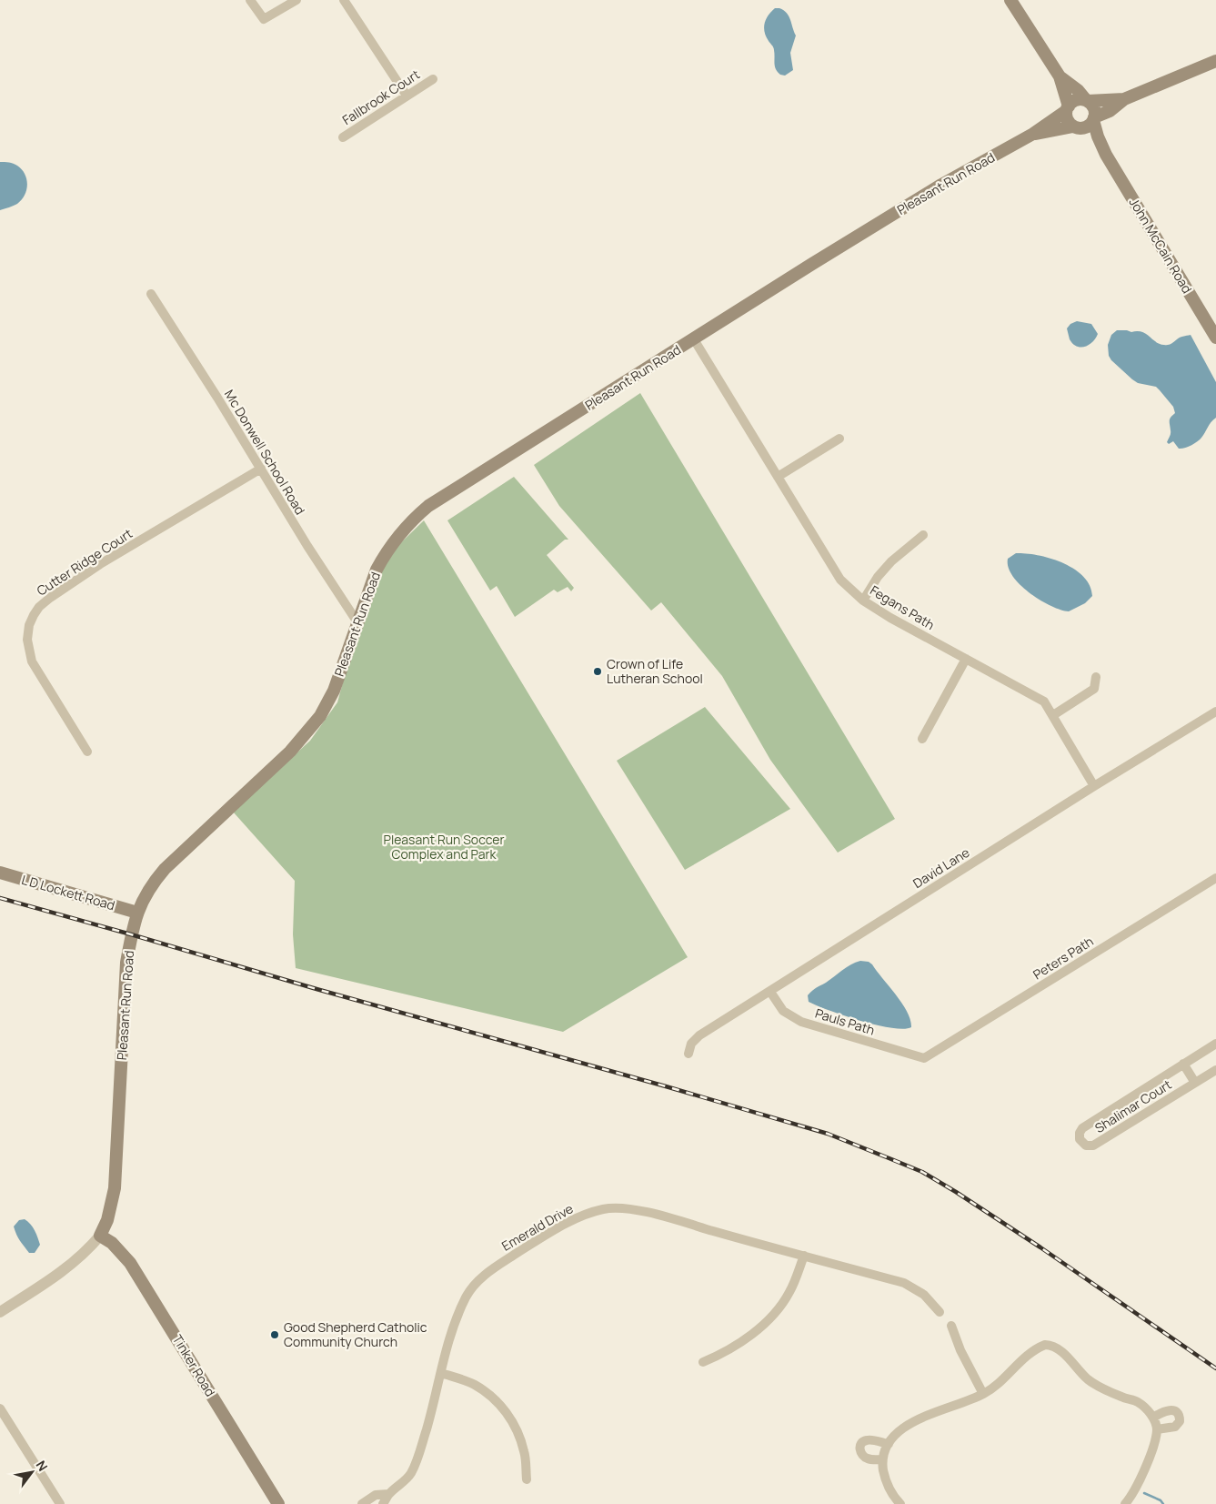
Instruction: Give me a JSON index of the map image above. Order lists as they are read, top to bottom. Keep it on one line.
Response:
{"streets":{"main road":["Pleasant Run Road","John McCain Road","L D Lockett Road","Tinker Road"],"street":["Fallbrook Court","Mc Donwell School Road","Cutter Ridge Court","Fegans Path","David Lane","Peters Path","Pauls Path","Shalimar Court","Emerald Drive"]},"crossings":[["Pleasant Run Road","John McCain Road"],["Pleasant Run Road","Mc Donwell School Road"],["Pleasant Run Road","Fegans Path"],["Pleasant Run Road","L D Lockett Road"],["Pleasant Run Road","Tinker Road"],["Mc Donwell School Road","Cutter Ridge Court"],["Fegans Path","David Lane"],["David Lane","Pauls Path"],["Peters Path","Pauls Path"]],"parks":["Pleasant Run Soccer Complex and Park"],"places":["Crown of Life Lutheran School","Good Shepherd Catholic Community Church"],"north":"top right"}
